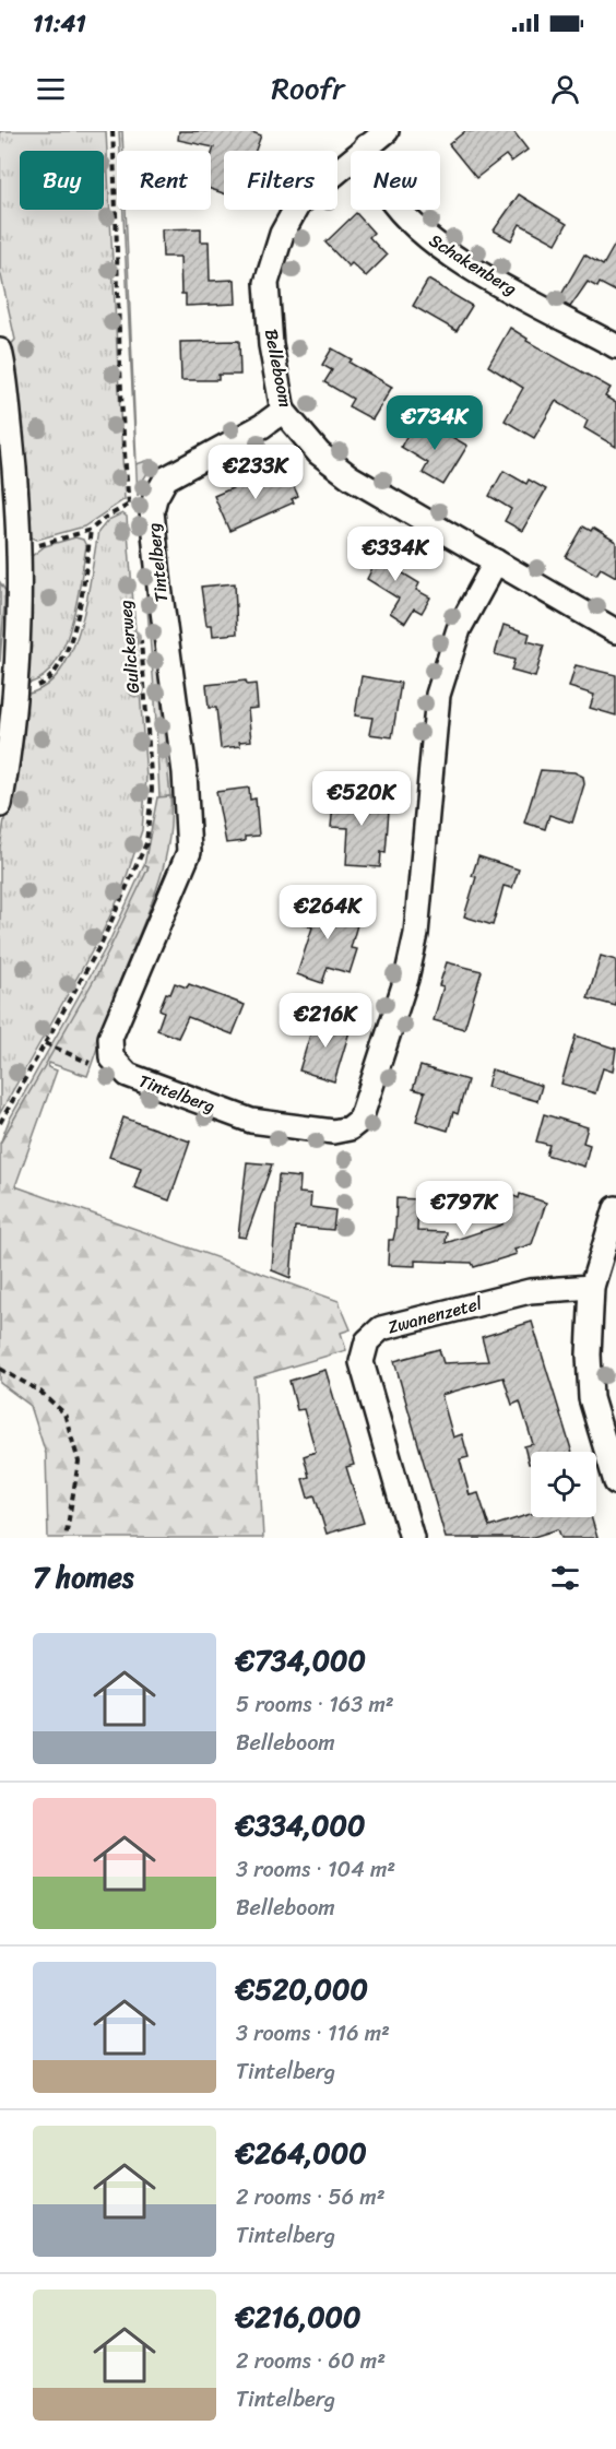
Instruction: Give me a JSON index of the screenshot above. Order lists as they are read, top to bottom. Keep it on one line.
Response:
{"streets":{"street":["Schakenberg","Belleboom","Tintelberg","Zwanenzetel"],"path":["Gulickerweg"]},"crossings":[["Schakenberg","Belleboom"],["Belleboom","Tintelberg"]],"page":{"status":"11:41","header":"Roofr","chip":["Buy","Rent","Filters","New"],"price":["€734K","€233K","€334K","€520K","€264K","€216K","€797K"],"heading":"7 homes","list":[{"name":"€734,000","note":"5 rooms · 163 m² · Belleboom"},{"name":"€334,000","note":"3 rooms · 104 m² · Belleboom"},{"name":"€520,000","note":"3 rooms · 116 m² · Tintelberg"},{"name":"€264,000","note":"2 rooms · 56 m² · Tintelberg"},{"name":"€216,000","note":"2 rooms · 60 m² · Tintelberg"}]}}
